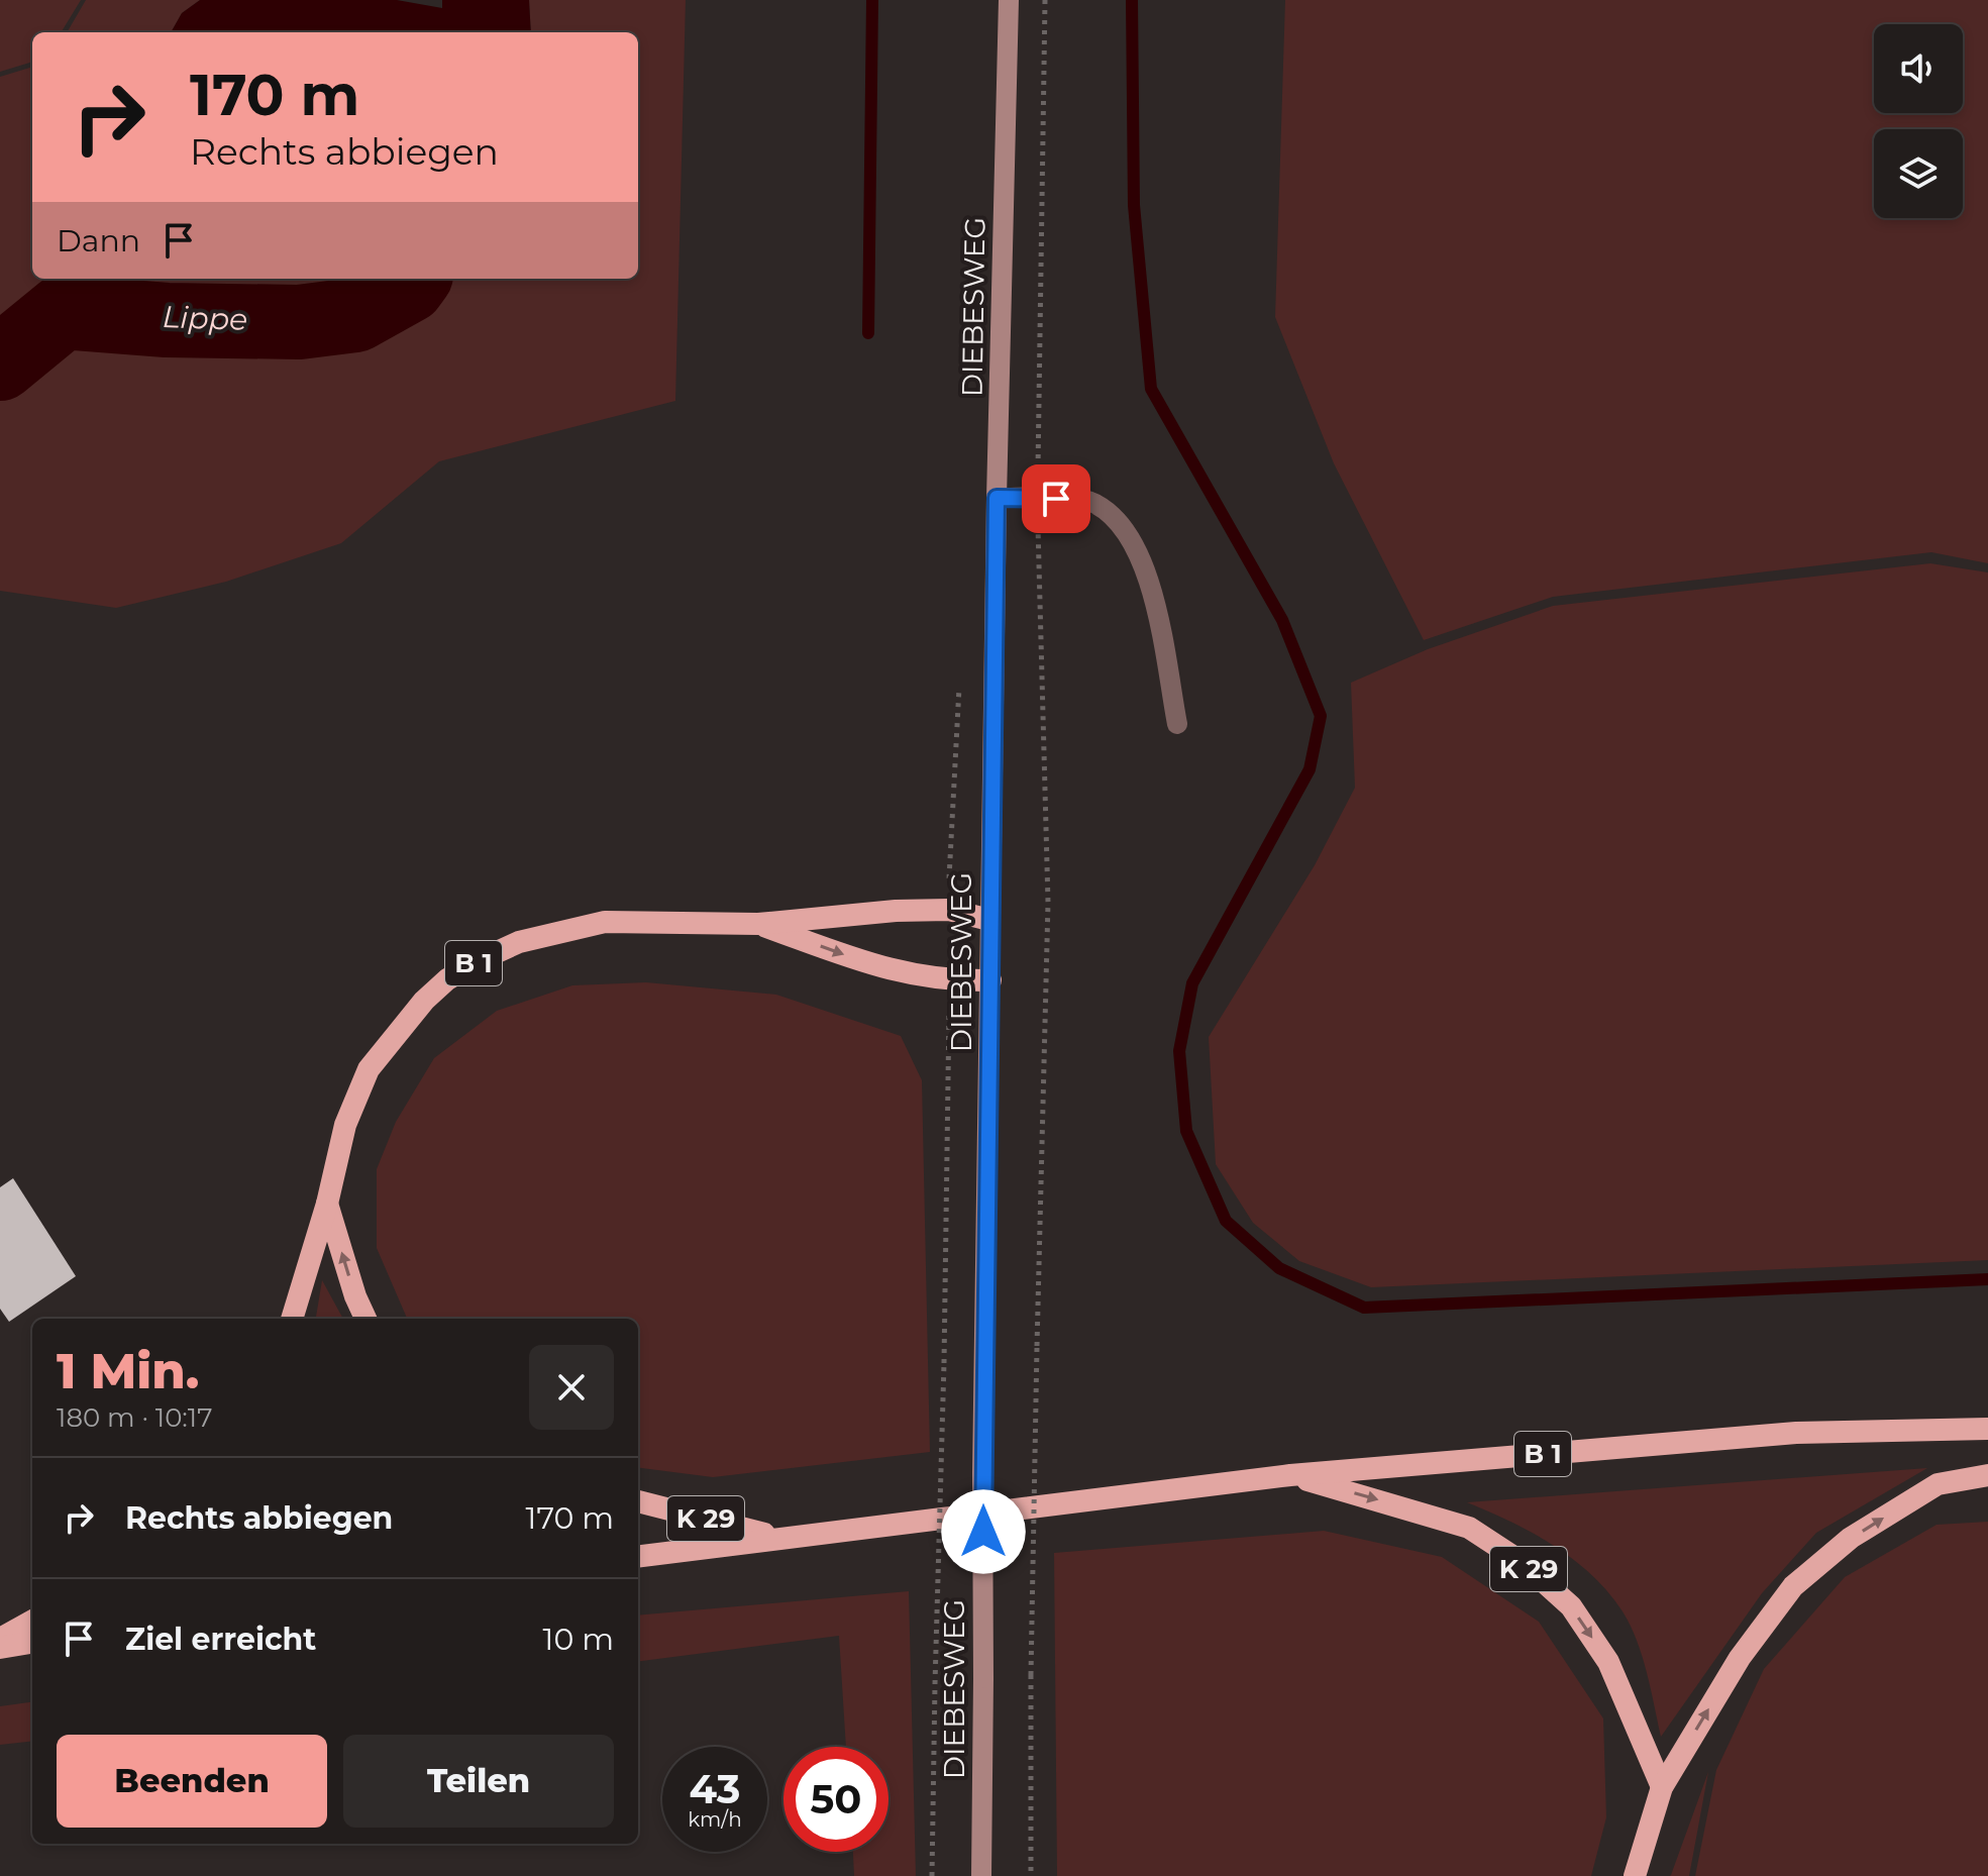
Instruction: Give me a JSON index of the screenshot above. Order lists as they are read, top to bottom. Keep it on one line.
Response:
{"streets":{"highway":["B 1","K 29"],"main road":["DIEBESWEG"]},"crossings":[["DIEBESWEG","B 1"],["B 1","K 29"]],"water":["Lippe"],"page":{"turn":["170 m","Rechts abbiegen"],"then":"Dann","heading":["1 Min.","180 m · 10:17"],"list":[{"name":"Rechts abbiegen","value":"170 m"},{"name":"Ziel erreicht","value":"10 m"}],"buttons":["Beenden","Teilen"],"speed":"43 km/h","limit":"50"}}
